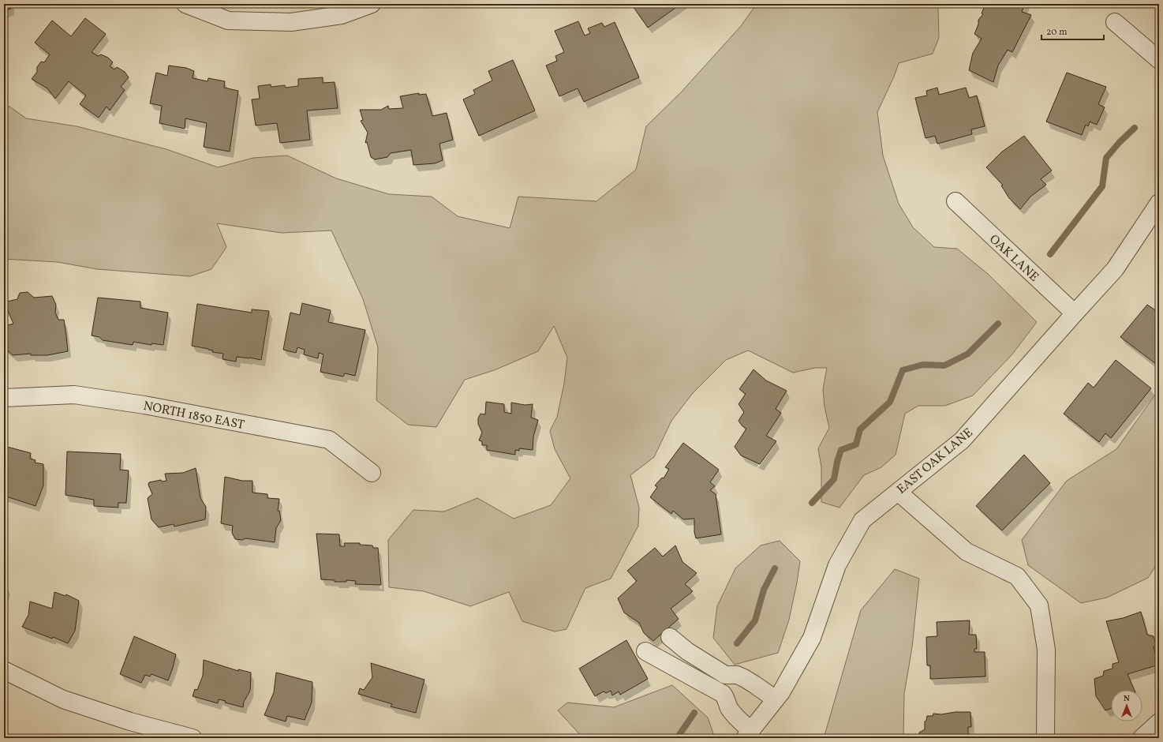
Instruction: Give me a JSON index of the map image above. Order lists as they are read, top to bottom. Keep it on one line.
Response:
{"streets":{"street":["OAK LANE","NORTH 1850 EAST","EAST OAK LANE"]},"crossings":[["OAK LANE","EAST OAK LANE"]],"scale_bar":"20 m","north":"top"}
